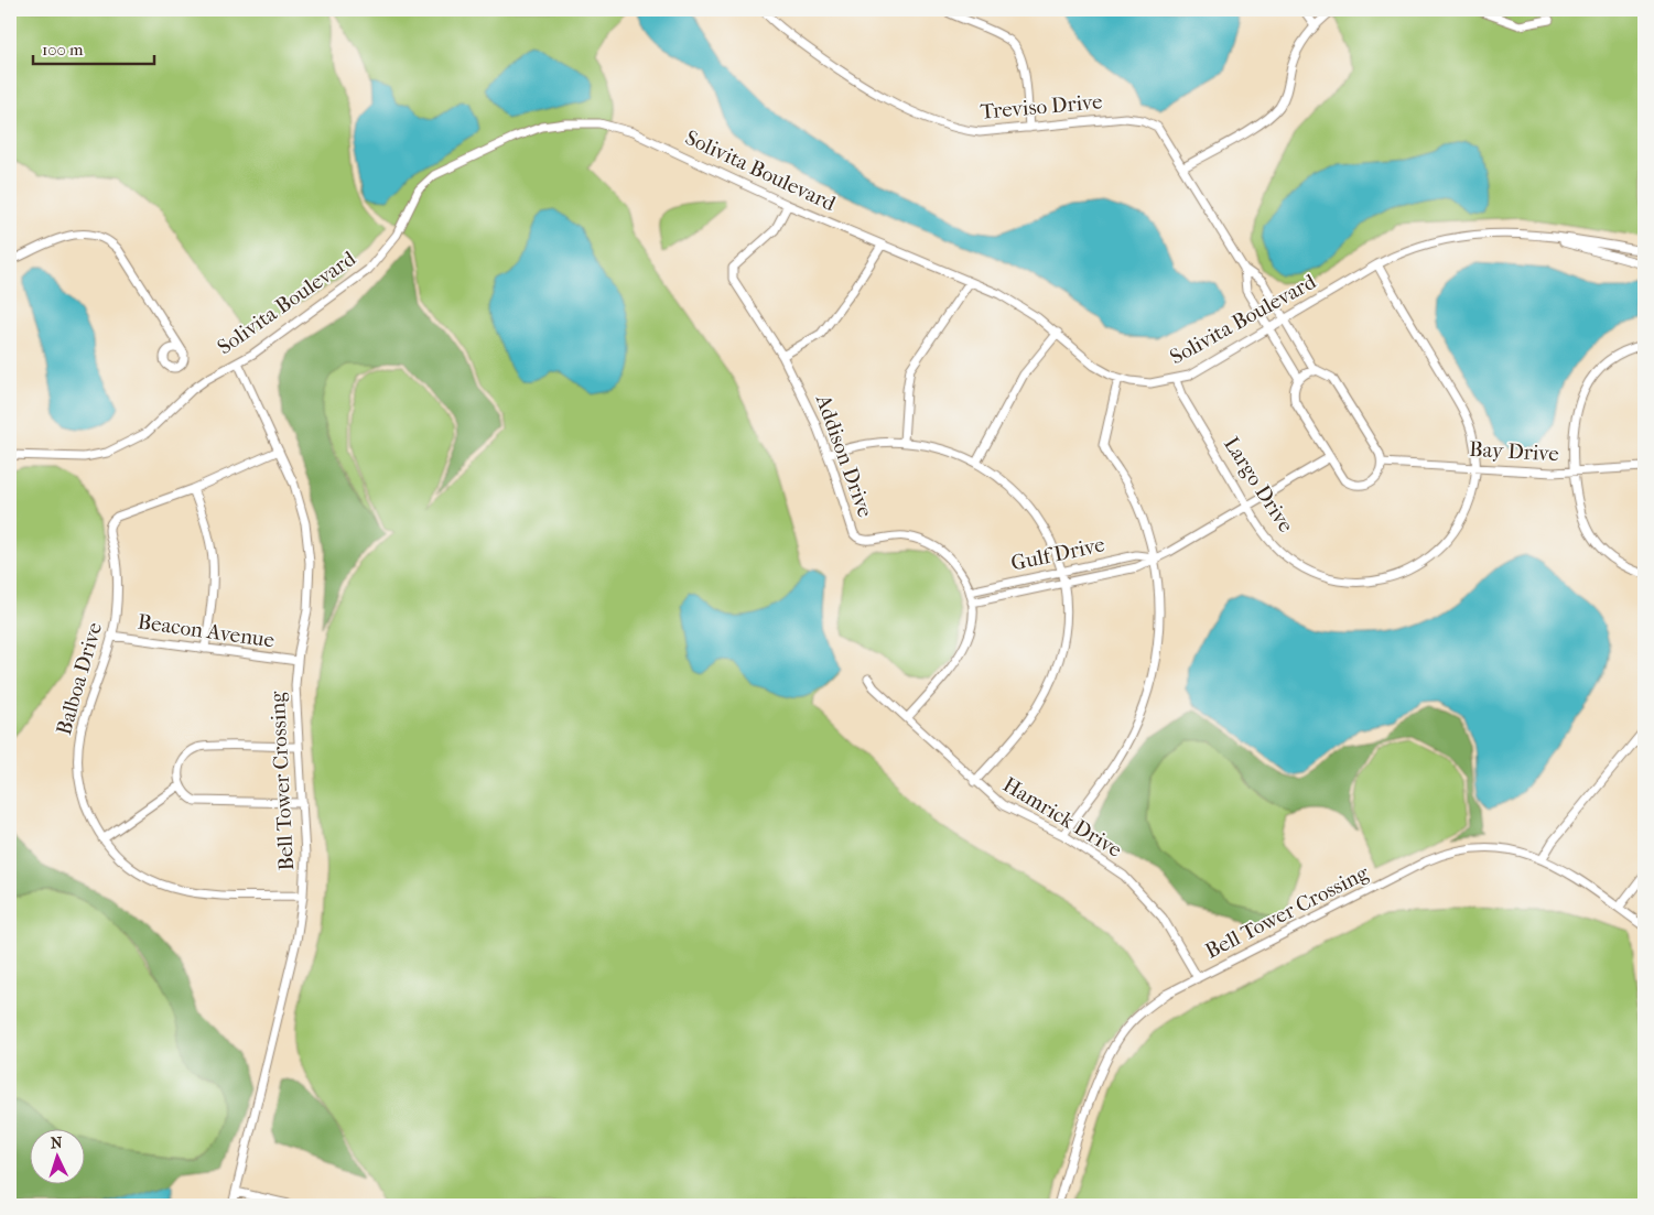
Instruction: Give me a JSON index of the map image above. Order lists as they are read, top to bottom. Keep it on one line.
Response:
{"streets":{"street":["Treviso Drive","Solivita Boulevard","Bay Drive","Addison Drive","Largo Drive","Gulf Drive","Beacon Avenue","Balboa Drive","Bell Tower Crossing","Hamrick Drive"]},"crossings":[["Treviso Drive","Solivita Boulevard"],["Solivita Boulevard","Addison Drive"],["Solivita Boulevard","Largo Drive"],["Solivita Boulevard","Bell Tower Crossing"],["Bay Drive","Largo Drive"],["Addison Drive","Gulf Drive"],["Addison Drive","Hamrick Drive"],["Largo Drive","Gulf Drive"],["Beacon Avenue","Balboa Drive"],["Beacon Avenue","Bell Tower Crossing"],["Balboa Drive","Bell Tower Crossing"],["Bell Tower Crossing","Hamrick Drive"]],"scale_bar":"100 m","north":"top"}
